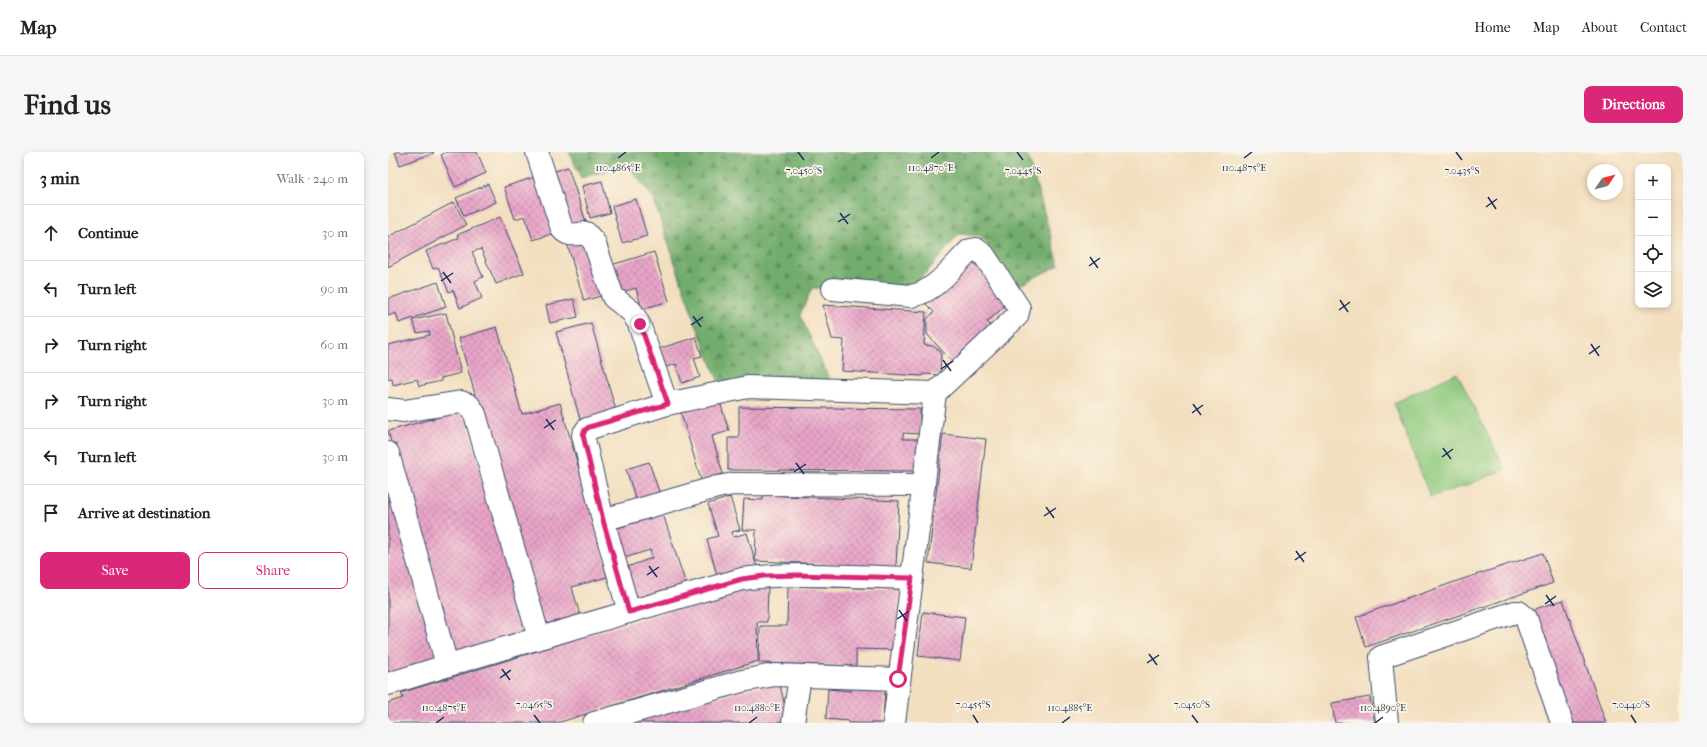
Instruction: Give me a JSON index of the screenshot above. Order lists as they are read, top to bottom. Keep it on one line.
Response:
{"north":"top right","page":{"header":"Map","nav":["Home","Map","About","Contact"],"buttons":["Directions",["Save","Share"]],"title":"Find us","heading":["3 min","Walk · 240 m"],"map_buttons":["+","−"],"list":[["Continue","30 m"],["Turn left","90 m"],["Turn right","60 m"],["Turn right","30 m"],["Turn left","30 m"],"Arrive at destination"]},"coordinates":["110.4870°E","110.4865°E","110.4875°E","7.0450°S","7.0445°S","7.0435°S","7.0465°S","7.0455°S","7.0440°S","110.4880°E","110.4885°E","110.4890°E"]}
